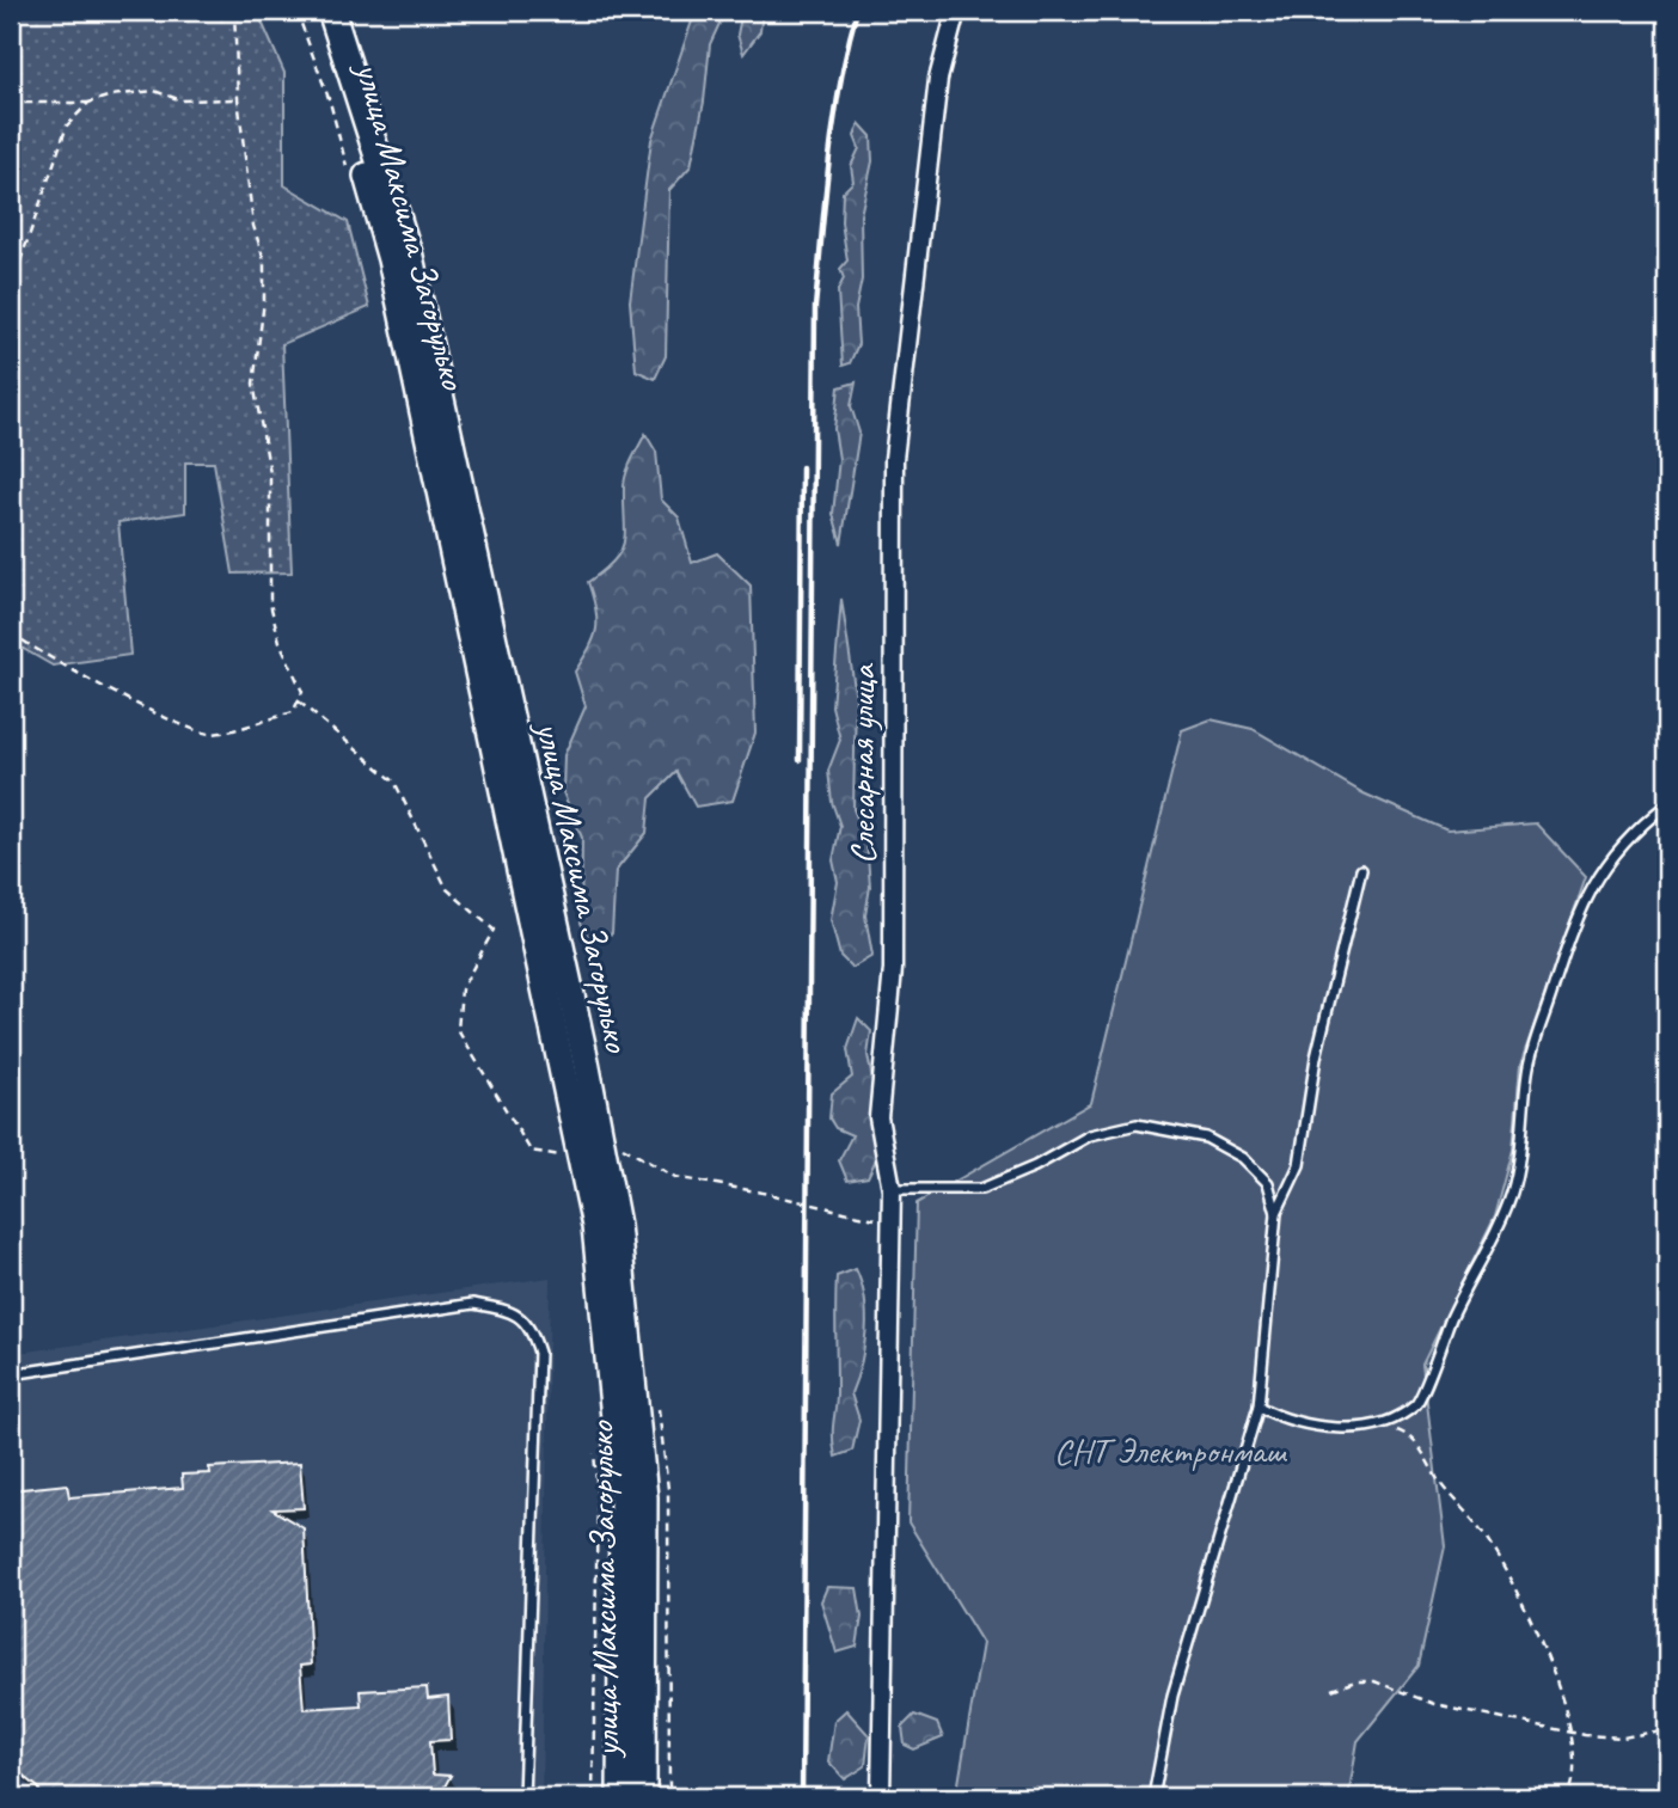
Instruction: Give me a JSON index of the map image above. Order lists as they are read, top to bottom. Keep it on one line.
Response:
{"streets":{"main road":["улица Максима Загорулько"],"street":["Слесарная улица"]},"parks":["СНТ Электронмаш"]}
